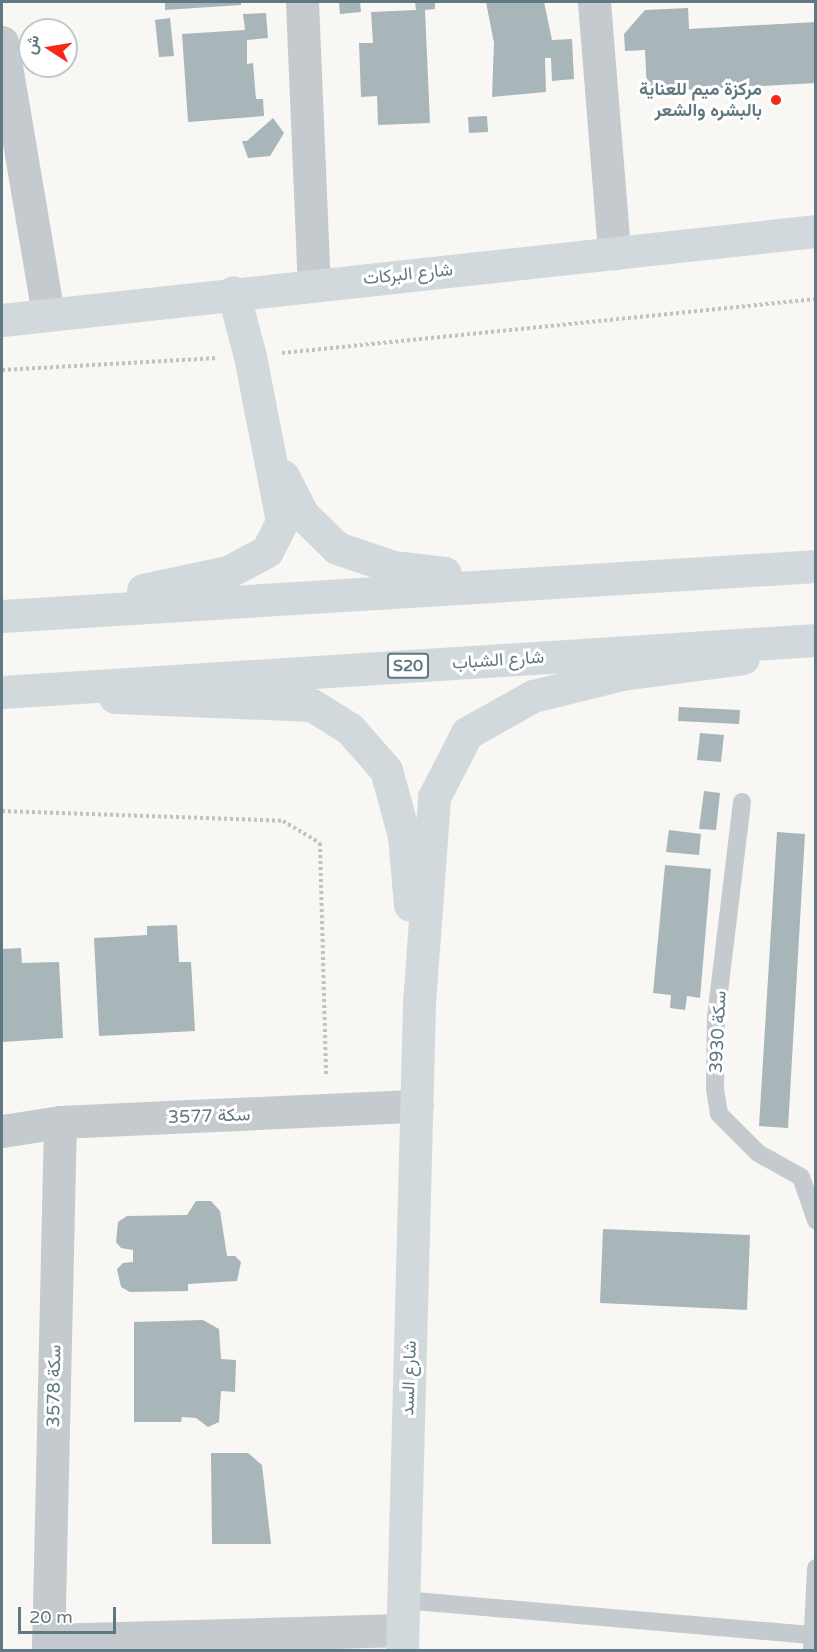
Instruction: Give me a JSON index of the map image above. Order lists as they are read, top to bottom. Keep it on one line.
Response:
{"streets":{"street":["شارع البركات","شارع الشباب","S20","سكة 3577","شارع السد","سكة 3578"],"lane":["سكة 3930"]},"crossings":[["سكة 3577","شارع السد"],["سكة 3577","سكة 3578"]],"places":["مركزة ميم للعناية بالبشره والشعر"],"scale_bar":"20 m","north":"left"}
